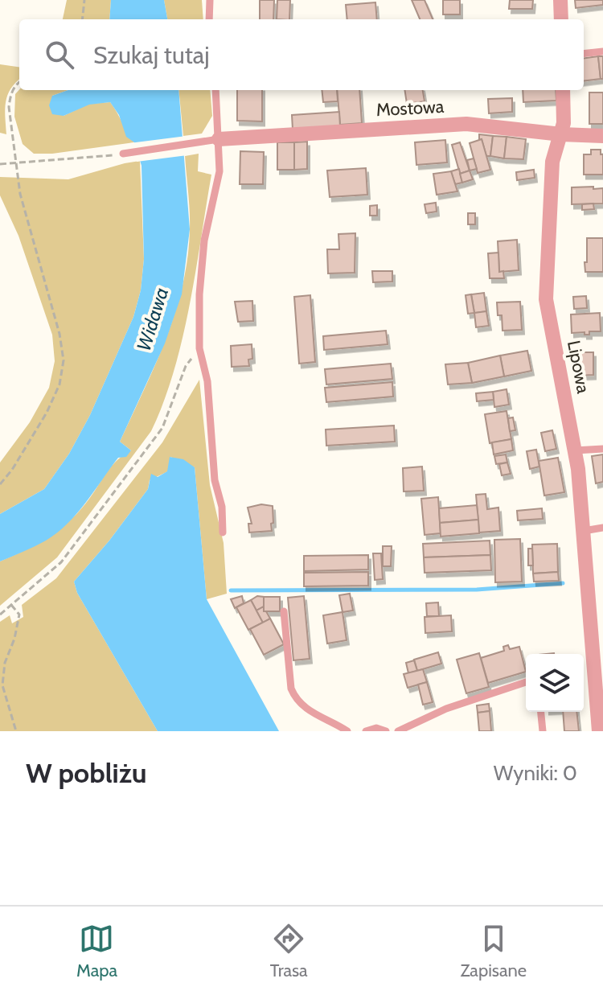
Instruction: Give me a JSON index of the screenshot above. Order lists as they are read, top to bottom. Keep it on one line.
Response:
{"streets":{"street":["Mostowa","Lipowa"]},"crossings":[["Mostowa","Lipowa"]],"water":["Widawa"],"page":{"search":"Szukaj tutaj","heading":["W pobliżu","Wyniki: 0"],"nav":["Mapa","Trasa","Zapisane"]}}
